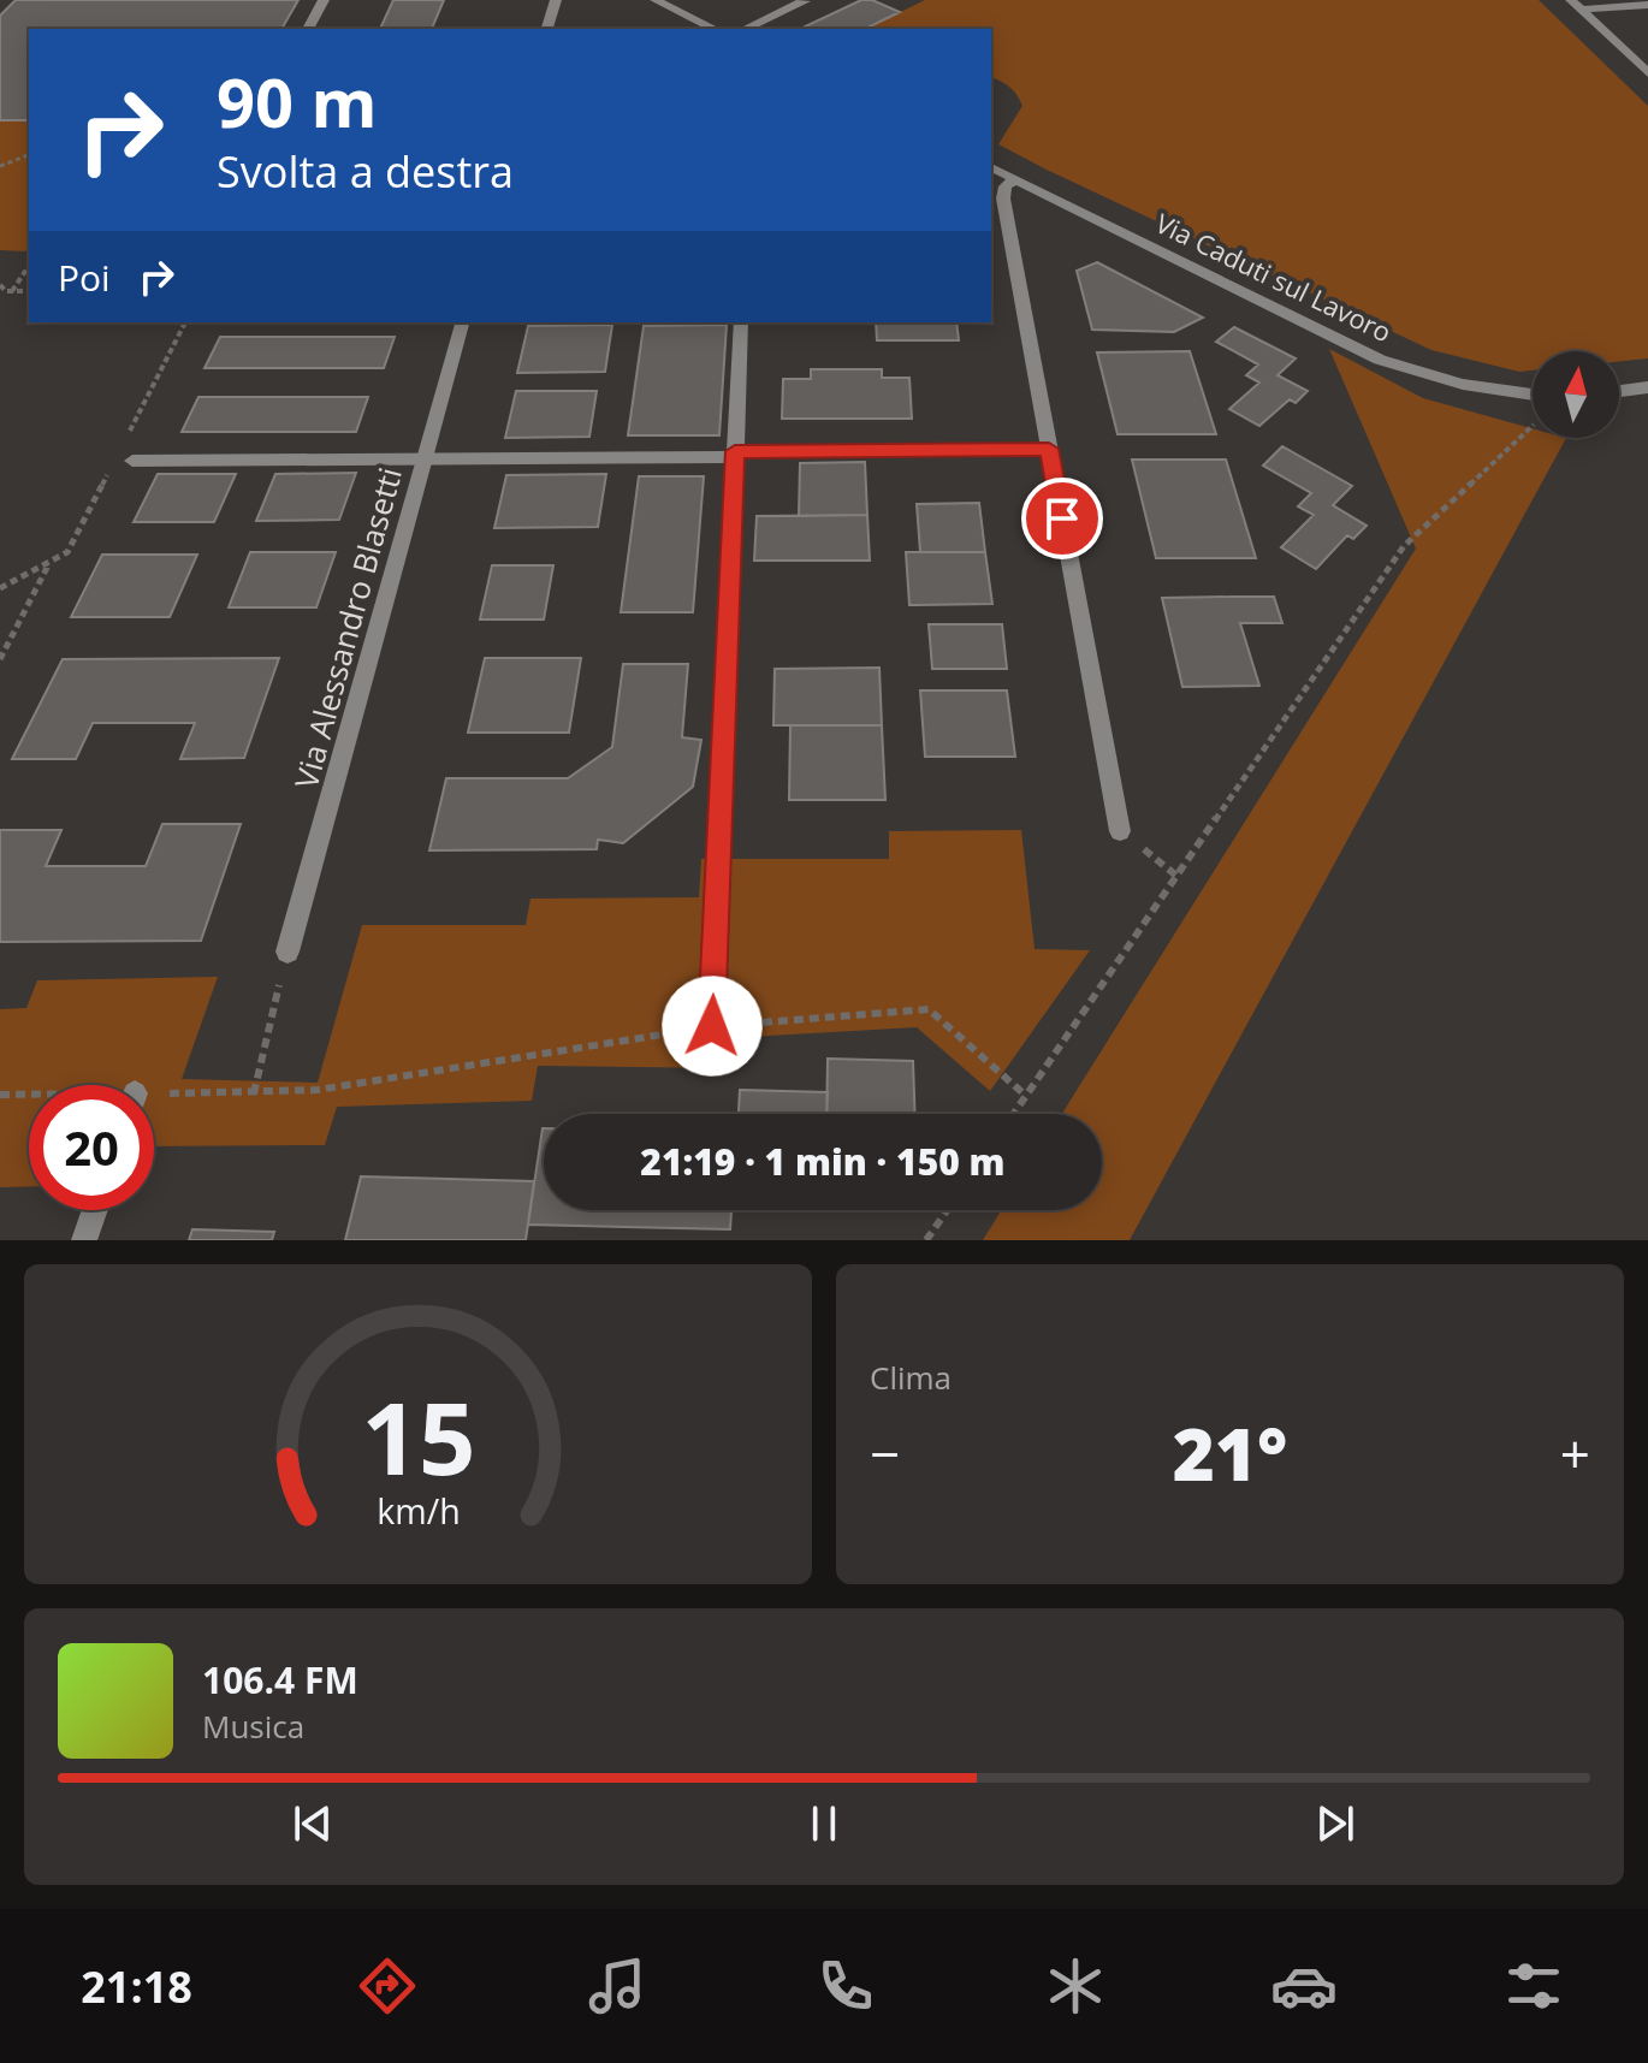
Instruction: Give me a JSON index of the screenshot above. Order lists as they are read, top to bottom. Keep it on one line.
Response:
{"streets":{"street":["Via Caduti sul Lavoro","Via Alessandro Blasetti"]},"north":"top","page":{"turn":["90 m","Svolta a destra"],"then":"Poi","limit":"20","trip":"21:19 · 1 min · 150 m","tile":"Clima","heat":["−","21°","+"],"song":["106.4 FM","Musica"],"tabs":"21:18","gauge":["15","km/h"]}}
